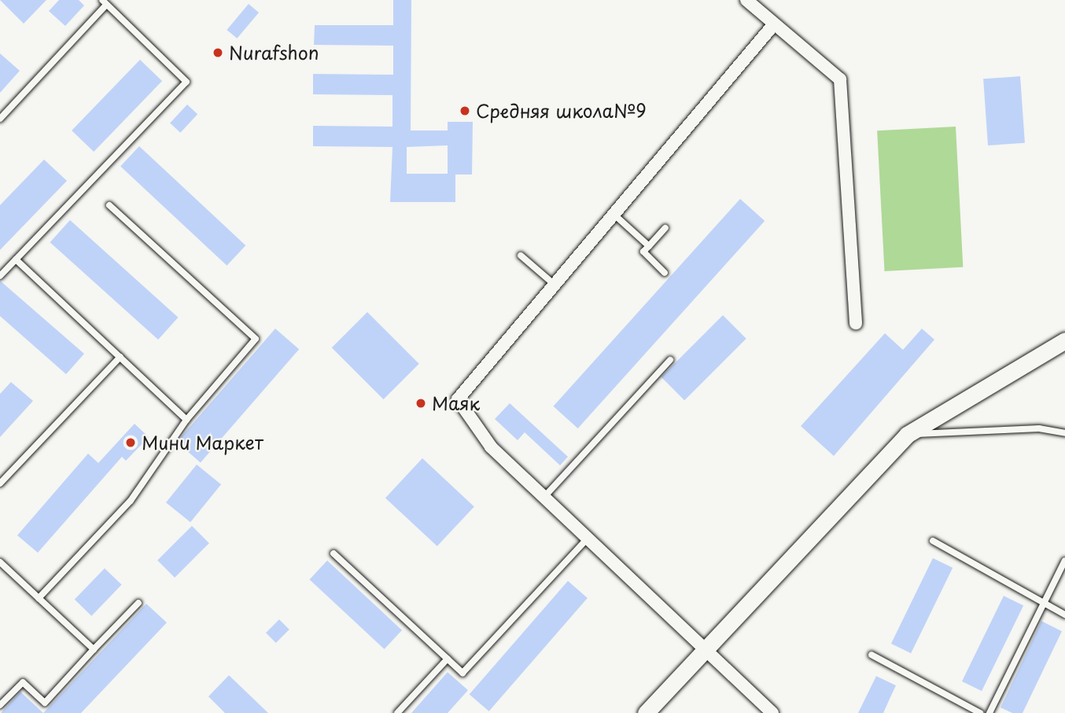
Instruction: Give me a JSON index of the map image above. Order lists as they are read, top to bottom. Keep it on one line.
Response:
{"places":["Nurafshon","Средняя школа№9","Маяк","Мини Маркет"]}
